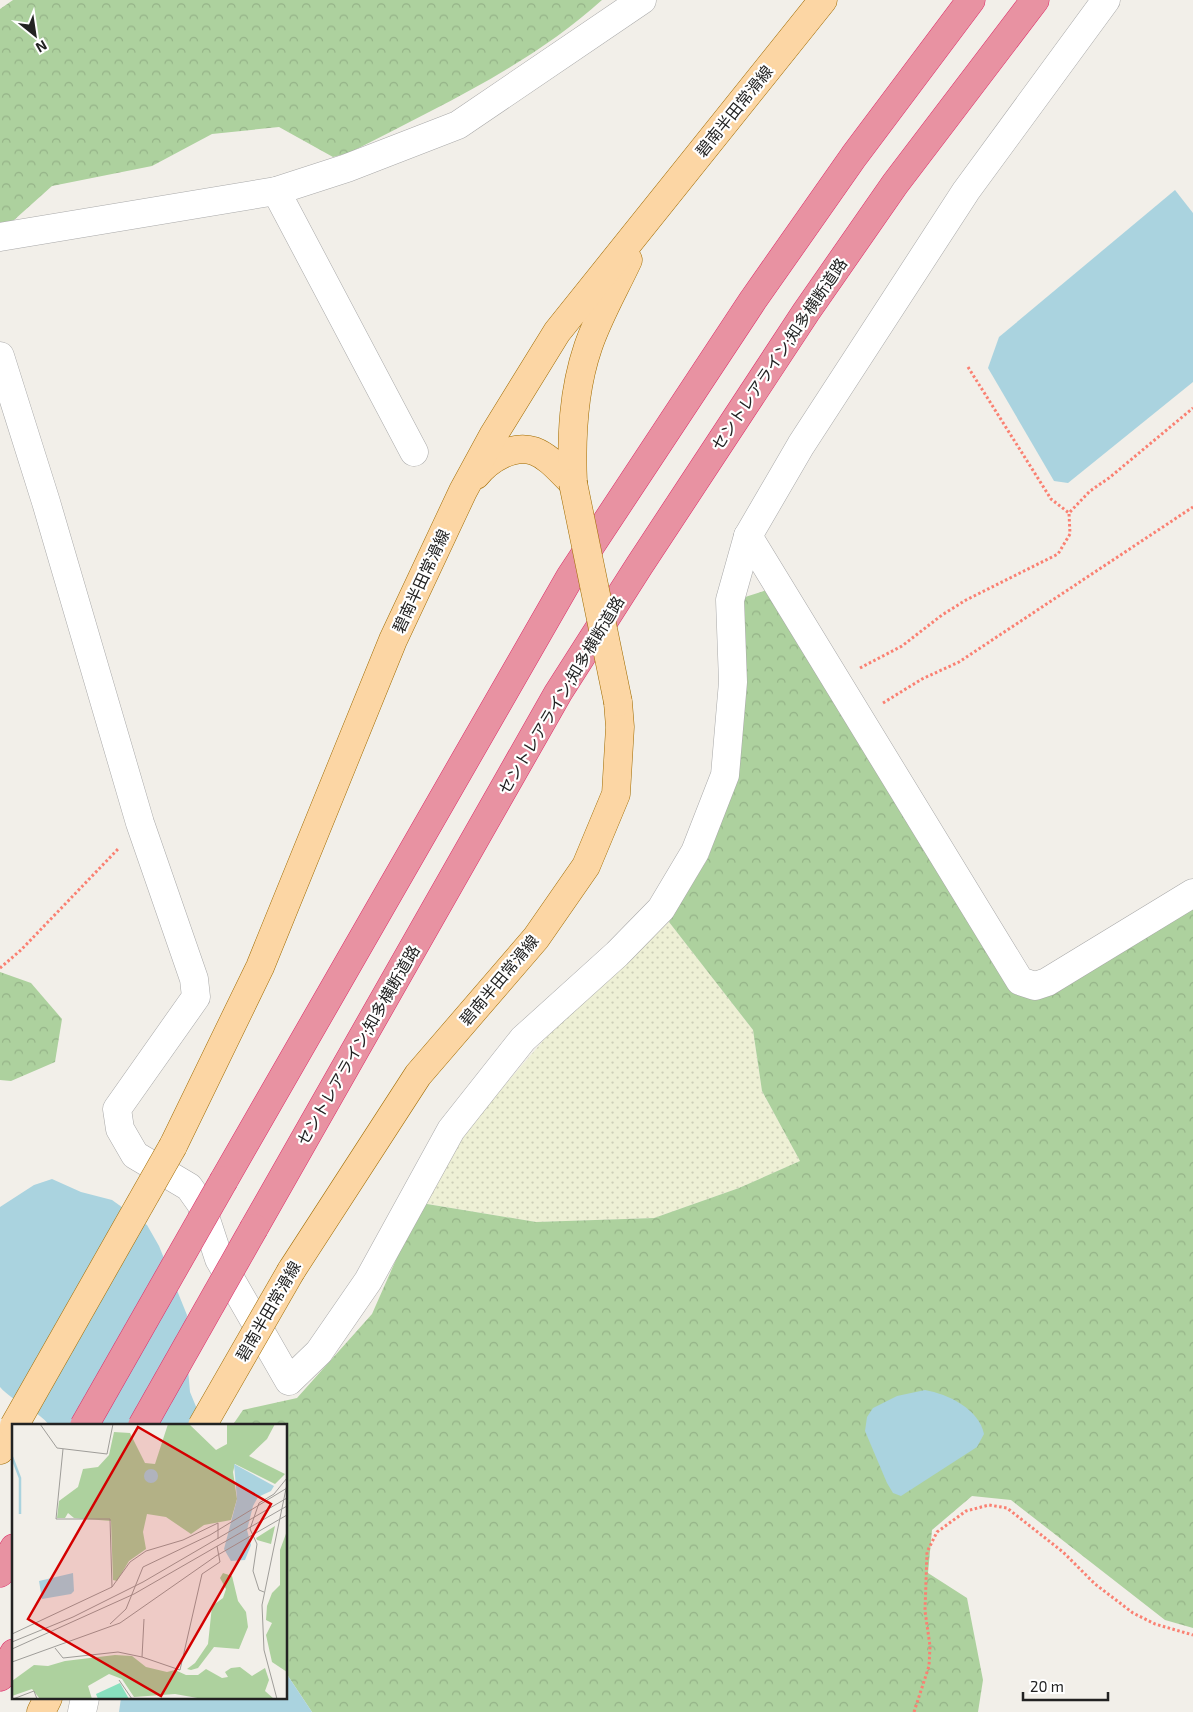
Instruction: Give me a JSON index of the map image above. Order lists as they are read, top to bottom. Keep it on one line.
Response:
{"streets":{"highway":["セントレアライン;知多横断道路"],"main road":["碧南半田常滑線"]},"scale_bar":"20 m","north":"bottom right"}
